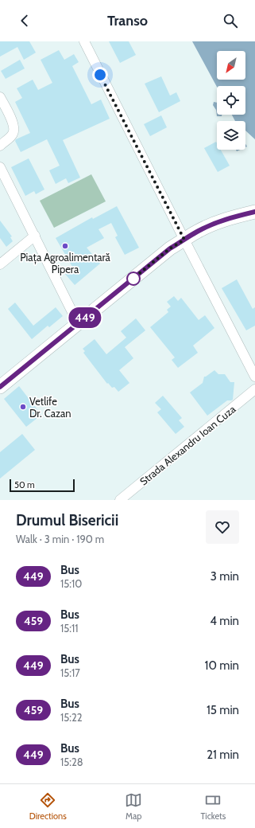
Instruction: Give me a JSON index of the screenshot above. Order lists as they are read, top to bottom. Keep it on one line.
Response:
{"streets":{"street":["Strada Alexandru Ioan Cuza"]},"places":["Piața Agroalimentară Pipera","Vetlife Dr. Cazan"],"lines":["bus line 449"],"scale_bar":"50 m","north":"bottom left","page":{"header":"Transo","on_map":"449","scale":"50 m","heading":["Drumul Bisericii","Walk · 3 min · 190 m"],"list":[{"mark":"449","name":"Bus","note":"15:10","value":"3 min"},{"mark":"459","name":"Bus","note":"15:11","value":"4 min"},{"mark":"449","name":"Bus","note":"15:17","value":"10 min"},{"mark":"459","name":"Bus","note":"15:22","value":"15 min"},{"mark":"449","name":"Bus","note":"15:28","value":"21 min"}],"tabs":["Directions","Map","Tickets"]}}
